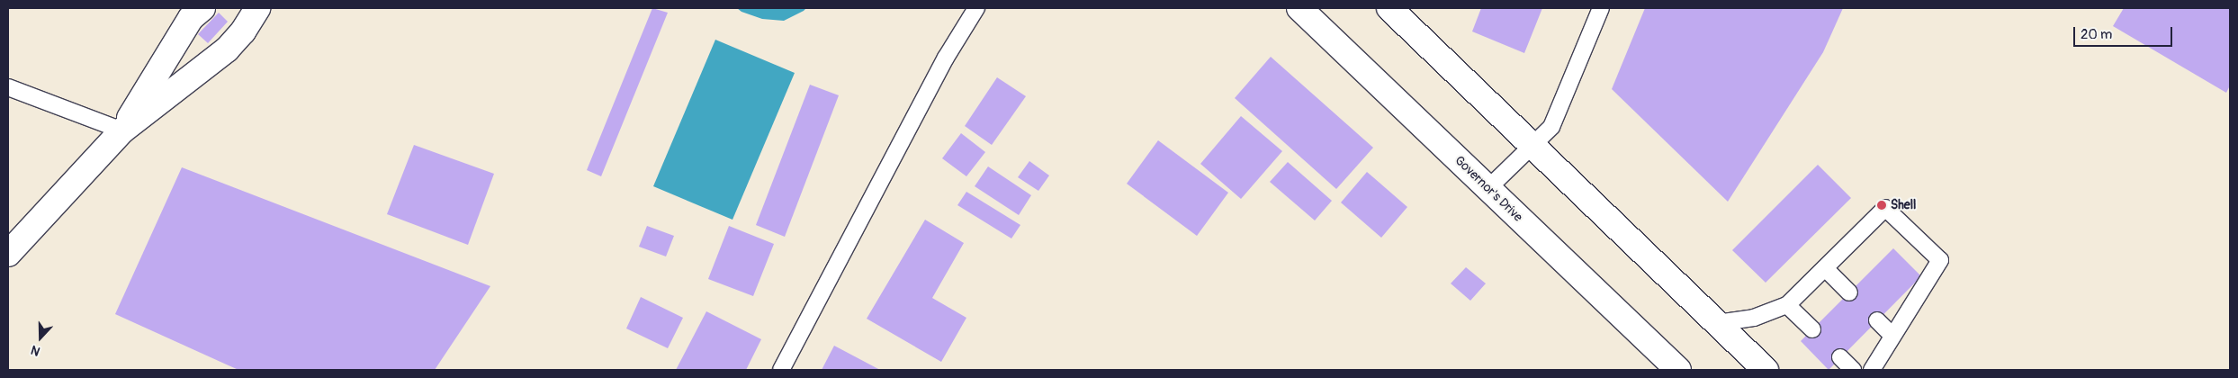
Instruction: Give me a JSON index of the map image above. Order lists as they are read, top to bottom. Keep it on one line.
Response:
{"streets":{"main road":["Governor's Drive"]},"places":["Shell"],"scale_bar":"20 m","north":"bottom"}
